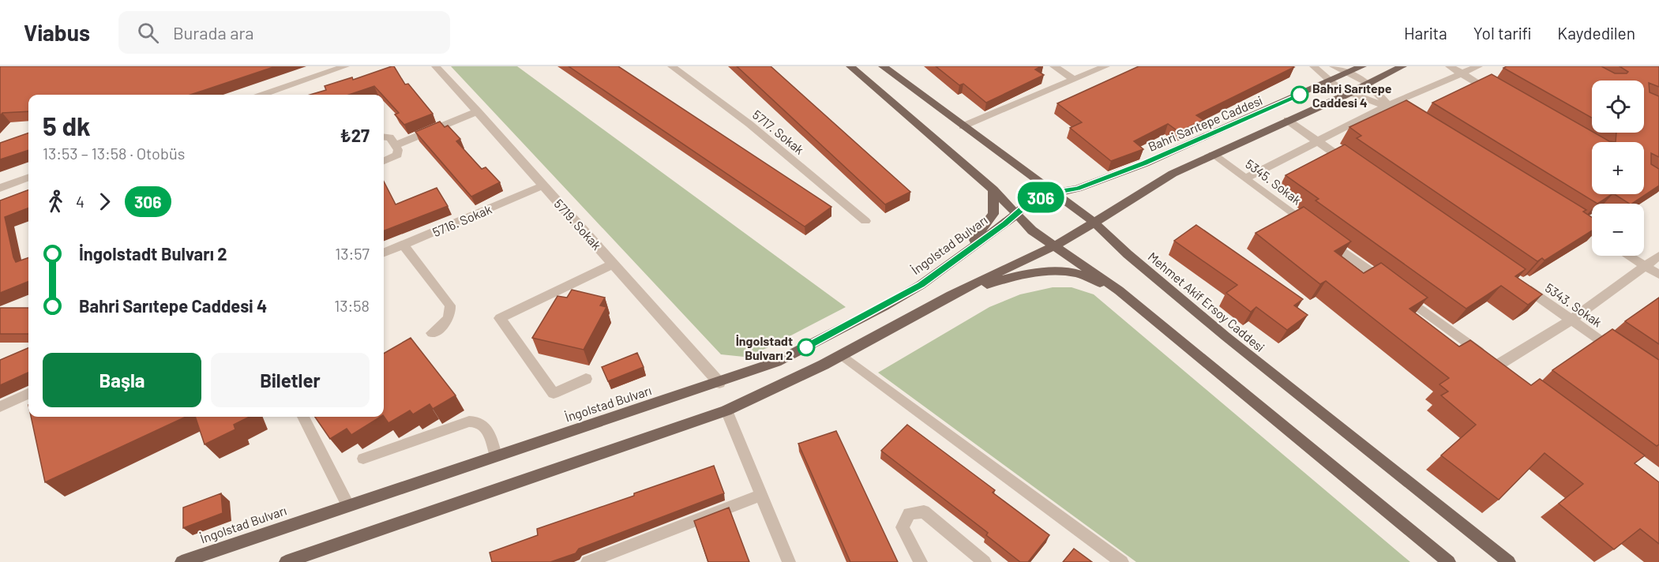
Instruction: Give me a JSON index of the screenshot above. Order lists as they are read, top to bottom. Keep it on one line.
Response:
{"streets":{"main road":["Bahri Sarıtepe Caddesi","İngolstad Bulvarı","Mehmet Akif Ersoy Caddesi"],"street":["5717. Sokak","5345. Sokak","5716. Sokak","5719. Sokak","5343. Sokak"]},"crossings":[["Bahri Sarıtepe Caddesi","İngolstad Bulvarı"],["Bahri Sarıtepe Caddesi","Mehmet Akif Ersoy Caddesi"],["5345. Sokak","5343. Sokak"],["5716. Sokak","5719. Sokak"],["5719. Sokak","İngolstad Bulvarı"]],"places":["Bahri Sarıtepe Caddesi 4","İngolstadt Bulvarı 2"],"lines":["bus line 306"],"page":{"header":"Viabus","search":"Burada ara","nav":["Harita","Yol tarifi","Kaydedilen"],"on_map":"306","map_buttons":["+","−"],"heading":["5 dk","13:53 – 13:58 · Otobüs","₺27"],"legs":["4","306"],"list":[{"name":"İngolstadt Bulvarı 2","value":"13:57"},{"name":"Bahri Sarıtepe Caddesi 4","value":"13:58"}],"buttons":["Başla","Biletler"]}}
